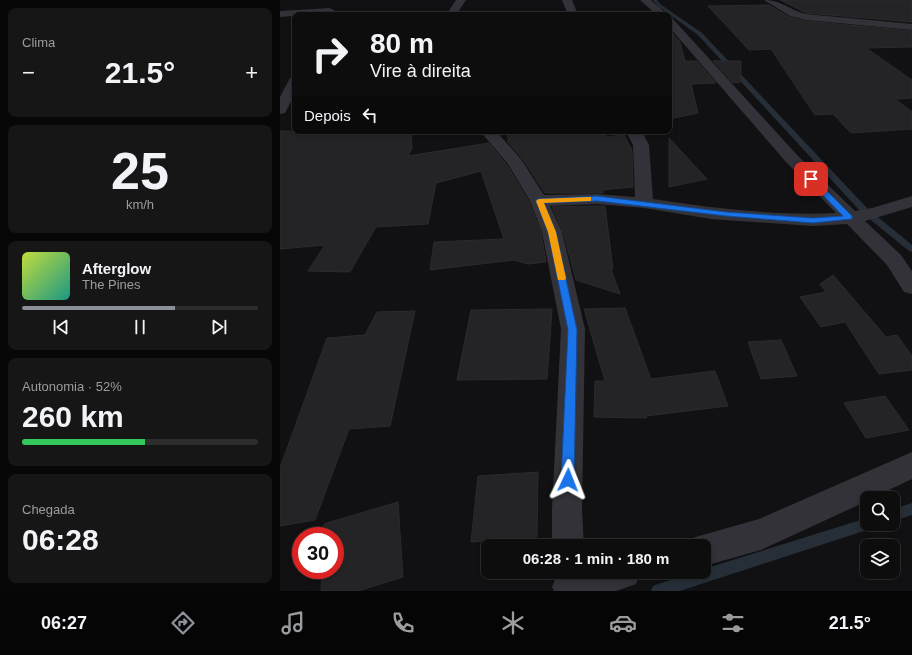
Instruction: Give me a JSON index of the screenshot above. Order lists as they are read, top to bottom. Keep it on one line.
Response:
{"page":{"tile":["Clima",["25","km/h"],["Autonomia · 52%","260 km"],["Chegada","06:28"]],"turn":["80 m","Vire à direita"],"heat":["−","21.5°","+"],"then":"Depois","song":["Afterglow","The Pines"],"limit":"30","trip":"06:28 · 1 min · 180 m","tabs":["06:27","21.5°"]}}
